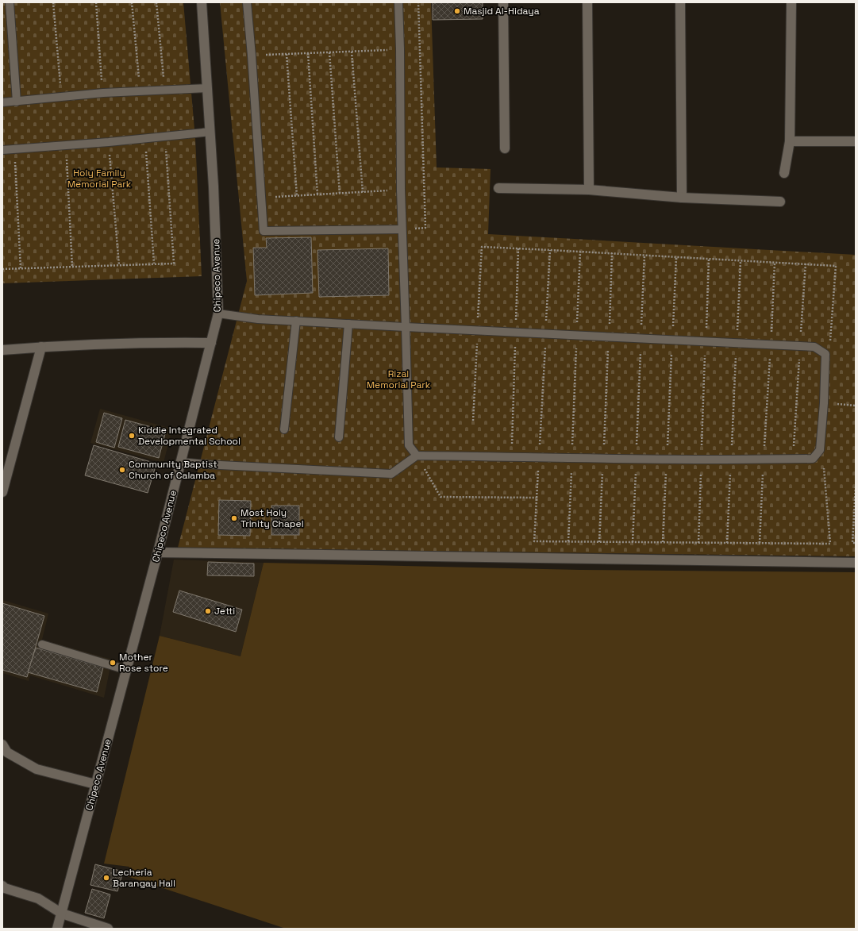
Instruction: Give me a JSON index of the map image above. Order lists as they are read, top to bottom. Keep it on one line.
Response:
{"streets":{"street":["Chipeco Avenue"]},"parks":["Holy Family Memorial Park","Rizal Memorial Park"],"places":["Masjid Al-Hidaya","Kiddie Integrated Developmental School","Community Baptist Church of Calamba","Most Holy Trinity Chapel","Jetti","Mother Rose store","Lecheria Barangay Hall"]}
